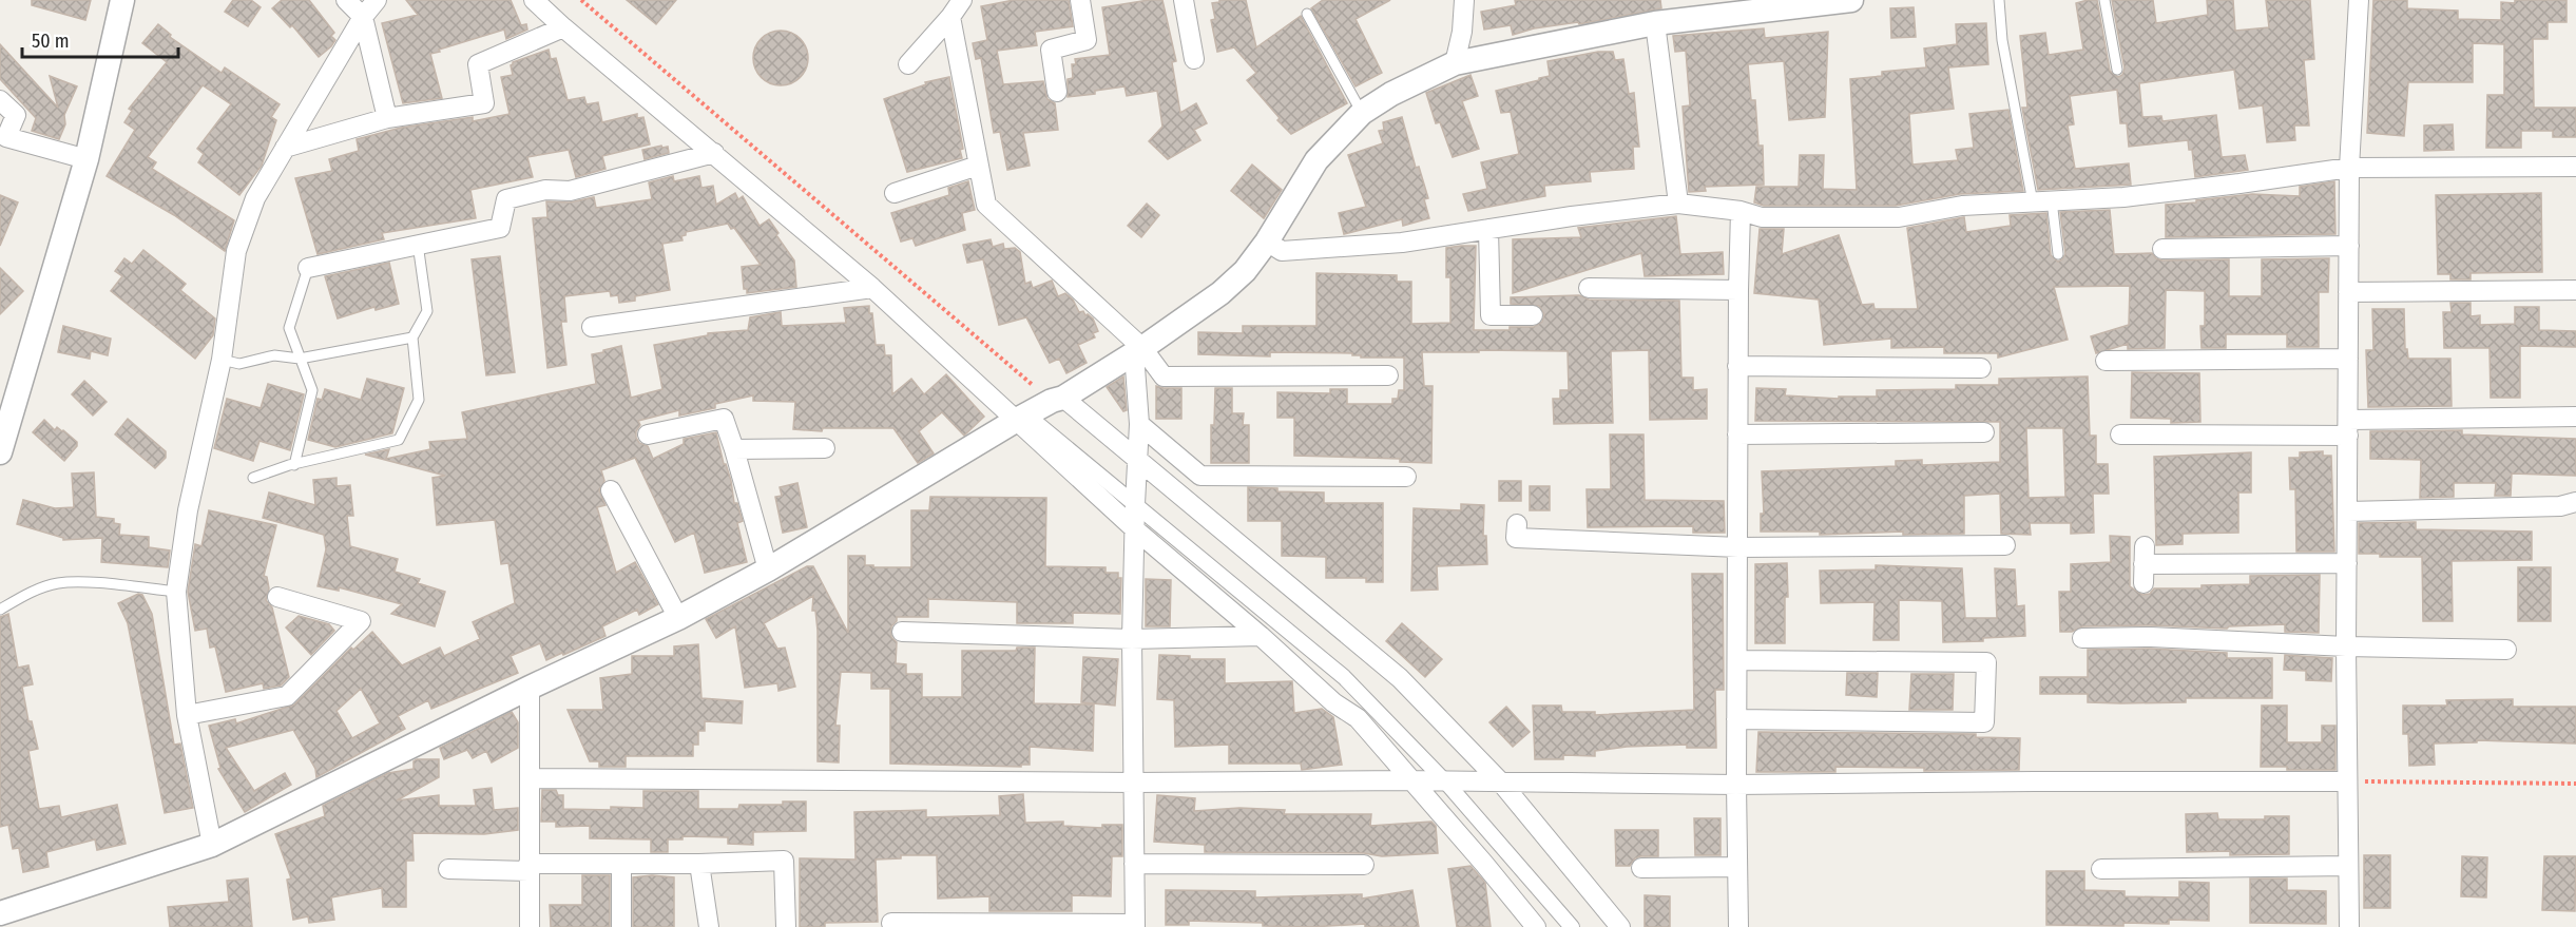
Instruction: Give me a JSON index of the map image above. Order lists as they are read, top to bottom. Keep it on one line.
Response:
{"scale_bar":"50 m"}
